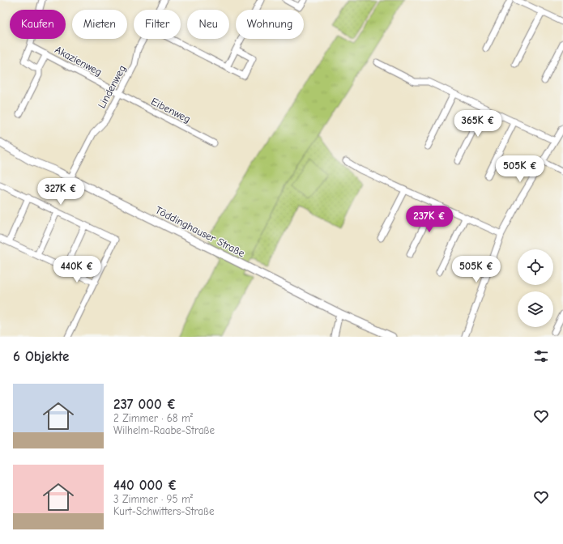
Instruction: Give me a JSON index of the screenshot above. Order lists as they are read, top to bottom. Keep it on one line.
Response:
{"streets":{"street":["Akazienweg","Lindenweg","Eibenweg","Töddinghauser Straße"]},"crossings":[["Akazienweg","Lindenweg"],["Akazienweg","Eibenweg"],["Lindenweg","Eibenweg"],["Lindenweg","Töddinghauser Straße"]],"page":{"chip":["Kaufen","Mieten","Filter","Neu","Wohnung"],"price":["365K €","505K €","327K €","237K €","440K €","505K €"],"heading":"6 Objekte","list":[{"name":"237 000 €","note":"2 Zimmer · 68 m² · Wilhelm-Raabe-Straße"},{"name":"440 000 €","note":"3 Zimmer · 95 m² · Kurt-Schwitters-Straße"}]}}
